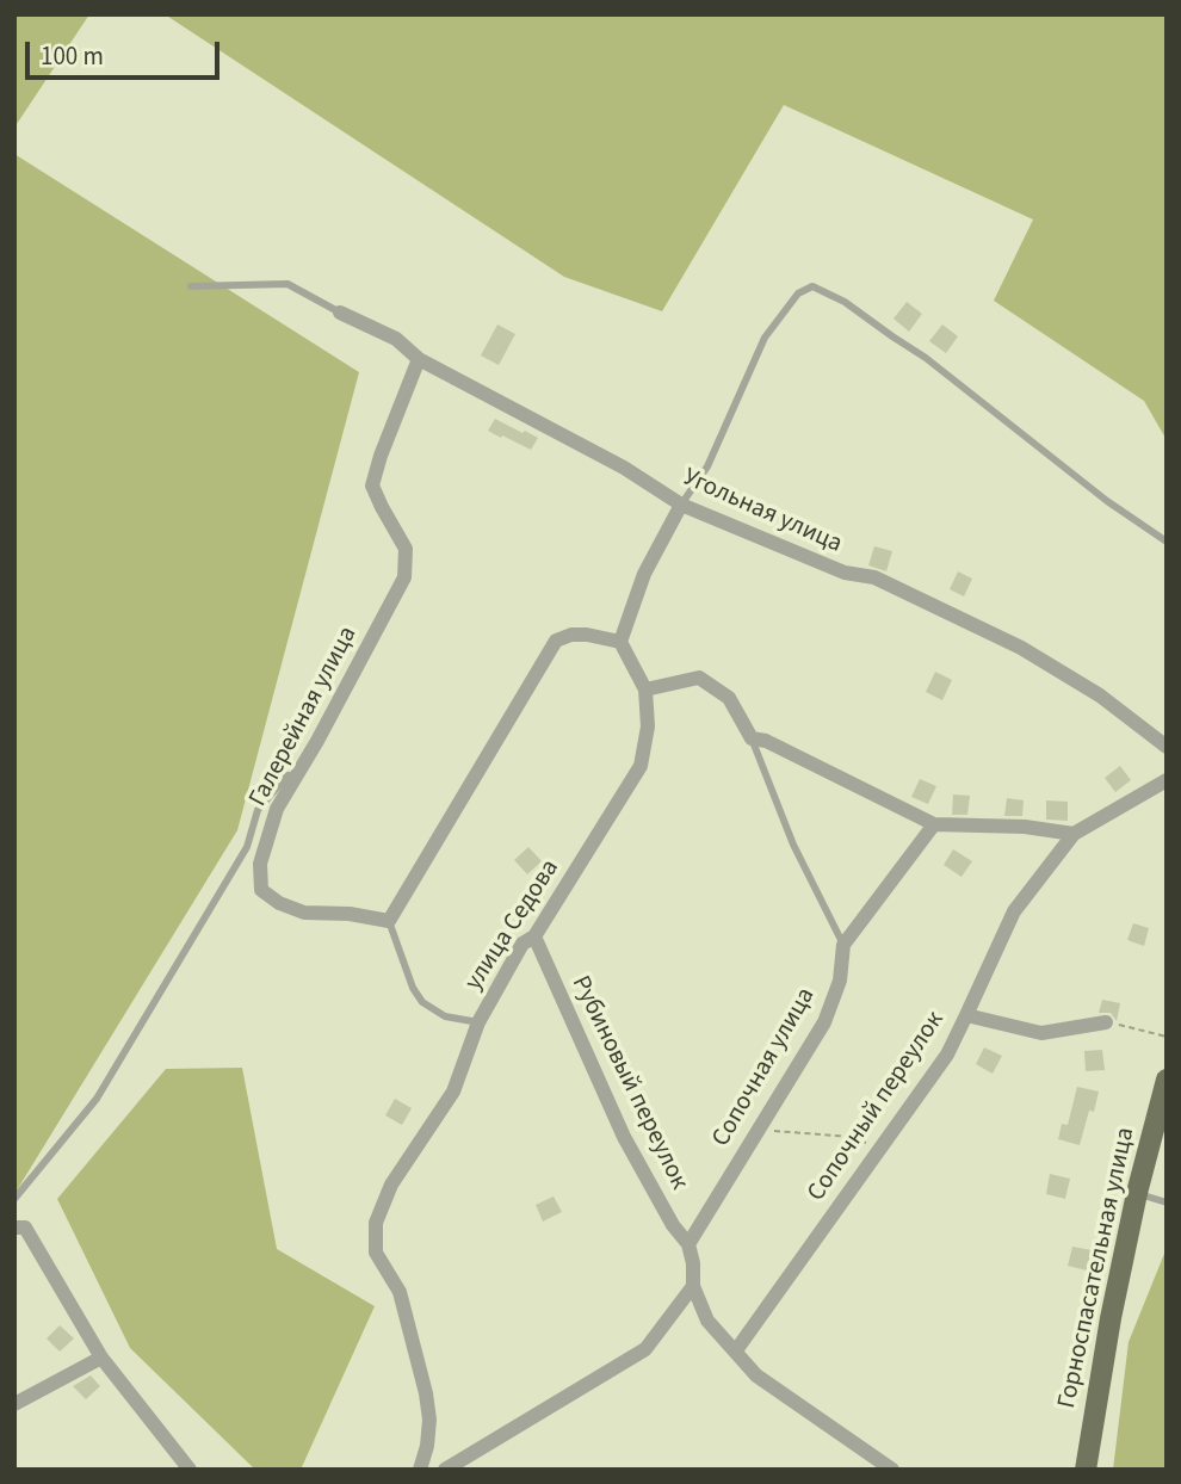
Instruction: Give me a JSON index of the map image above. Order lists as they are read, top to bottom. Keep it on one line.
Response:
{"streets":{"main road":["Горноспасательная улица"],"street":["Угольная улица","Галерейная улица","улица Седова","Сопочная улица","Рубиновый переулок","Сопочный переулок"]},"crossings":[["Угольная улица","Галерейная улица"],["улица Седова","Рубиновый переулок"],["Сопочная улица","Рубиновый переулок"]],"scale_bar":"100 m"}
